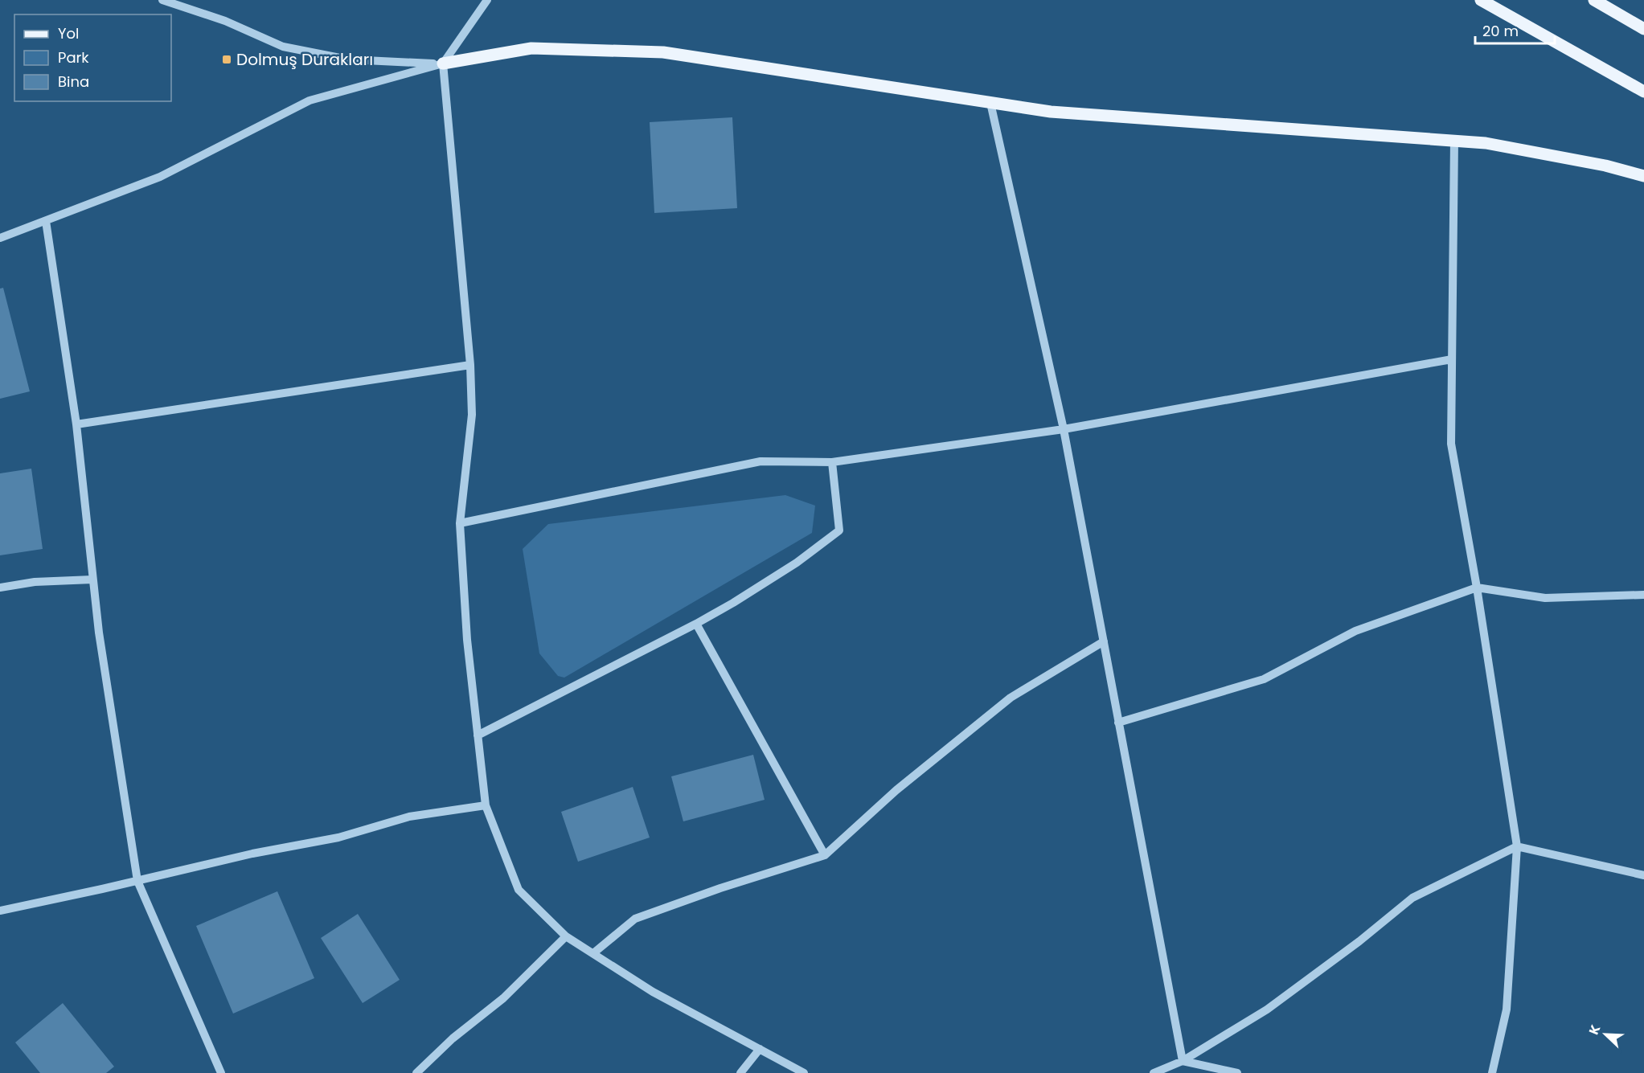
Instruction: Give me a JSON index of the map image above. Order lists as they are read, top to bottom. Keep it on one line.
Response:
{"places":{"transit":["Dolmuş Durakları"]},"legend":["Yol","Park","Bina"],"scale_bar":"20 m","north":"top left"}
